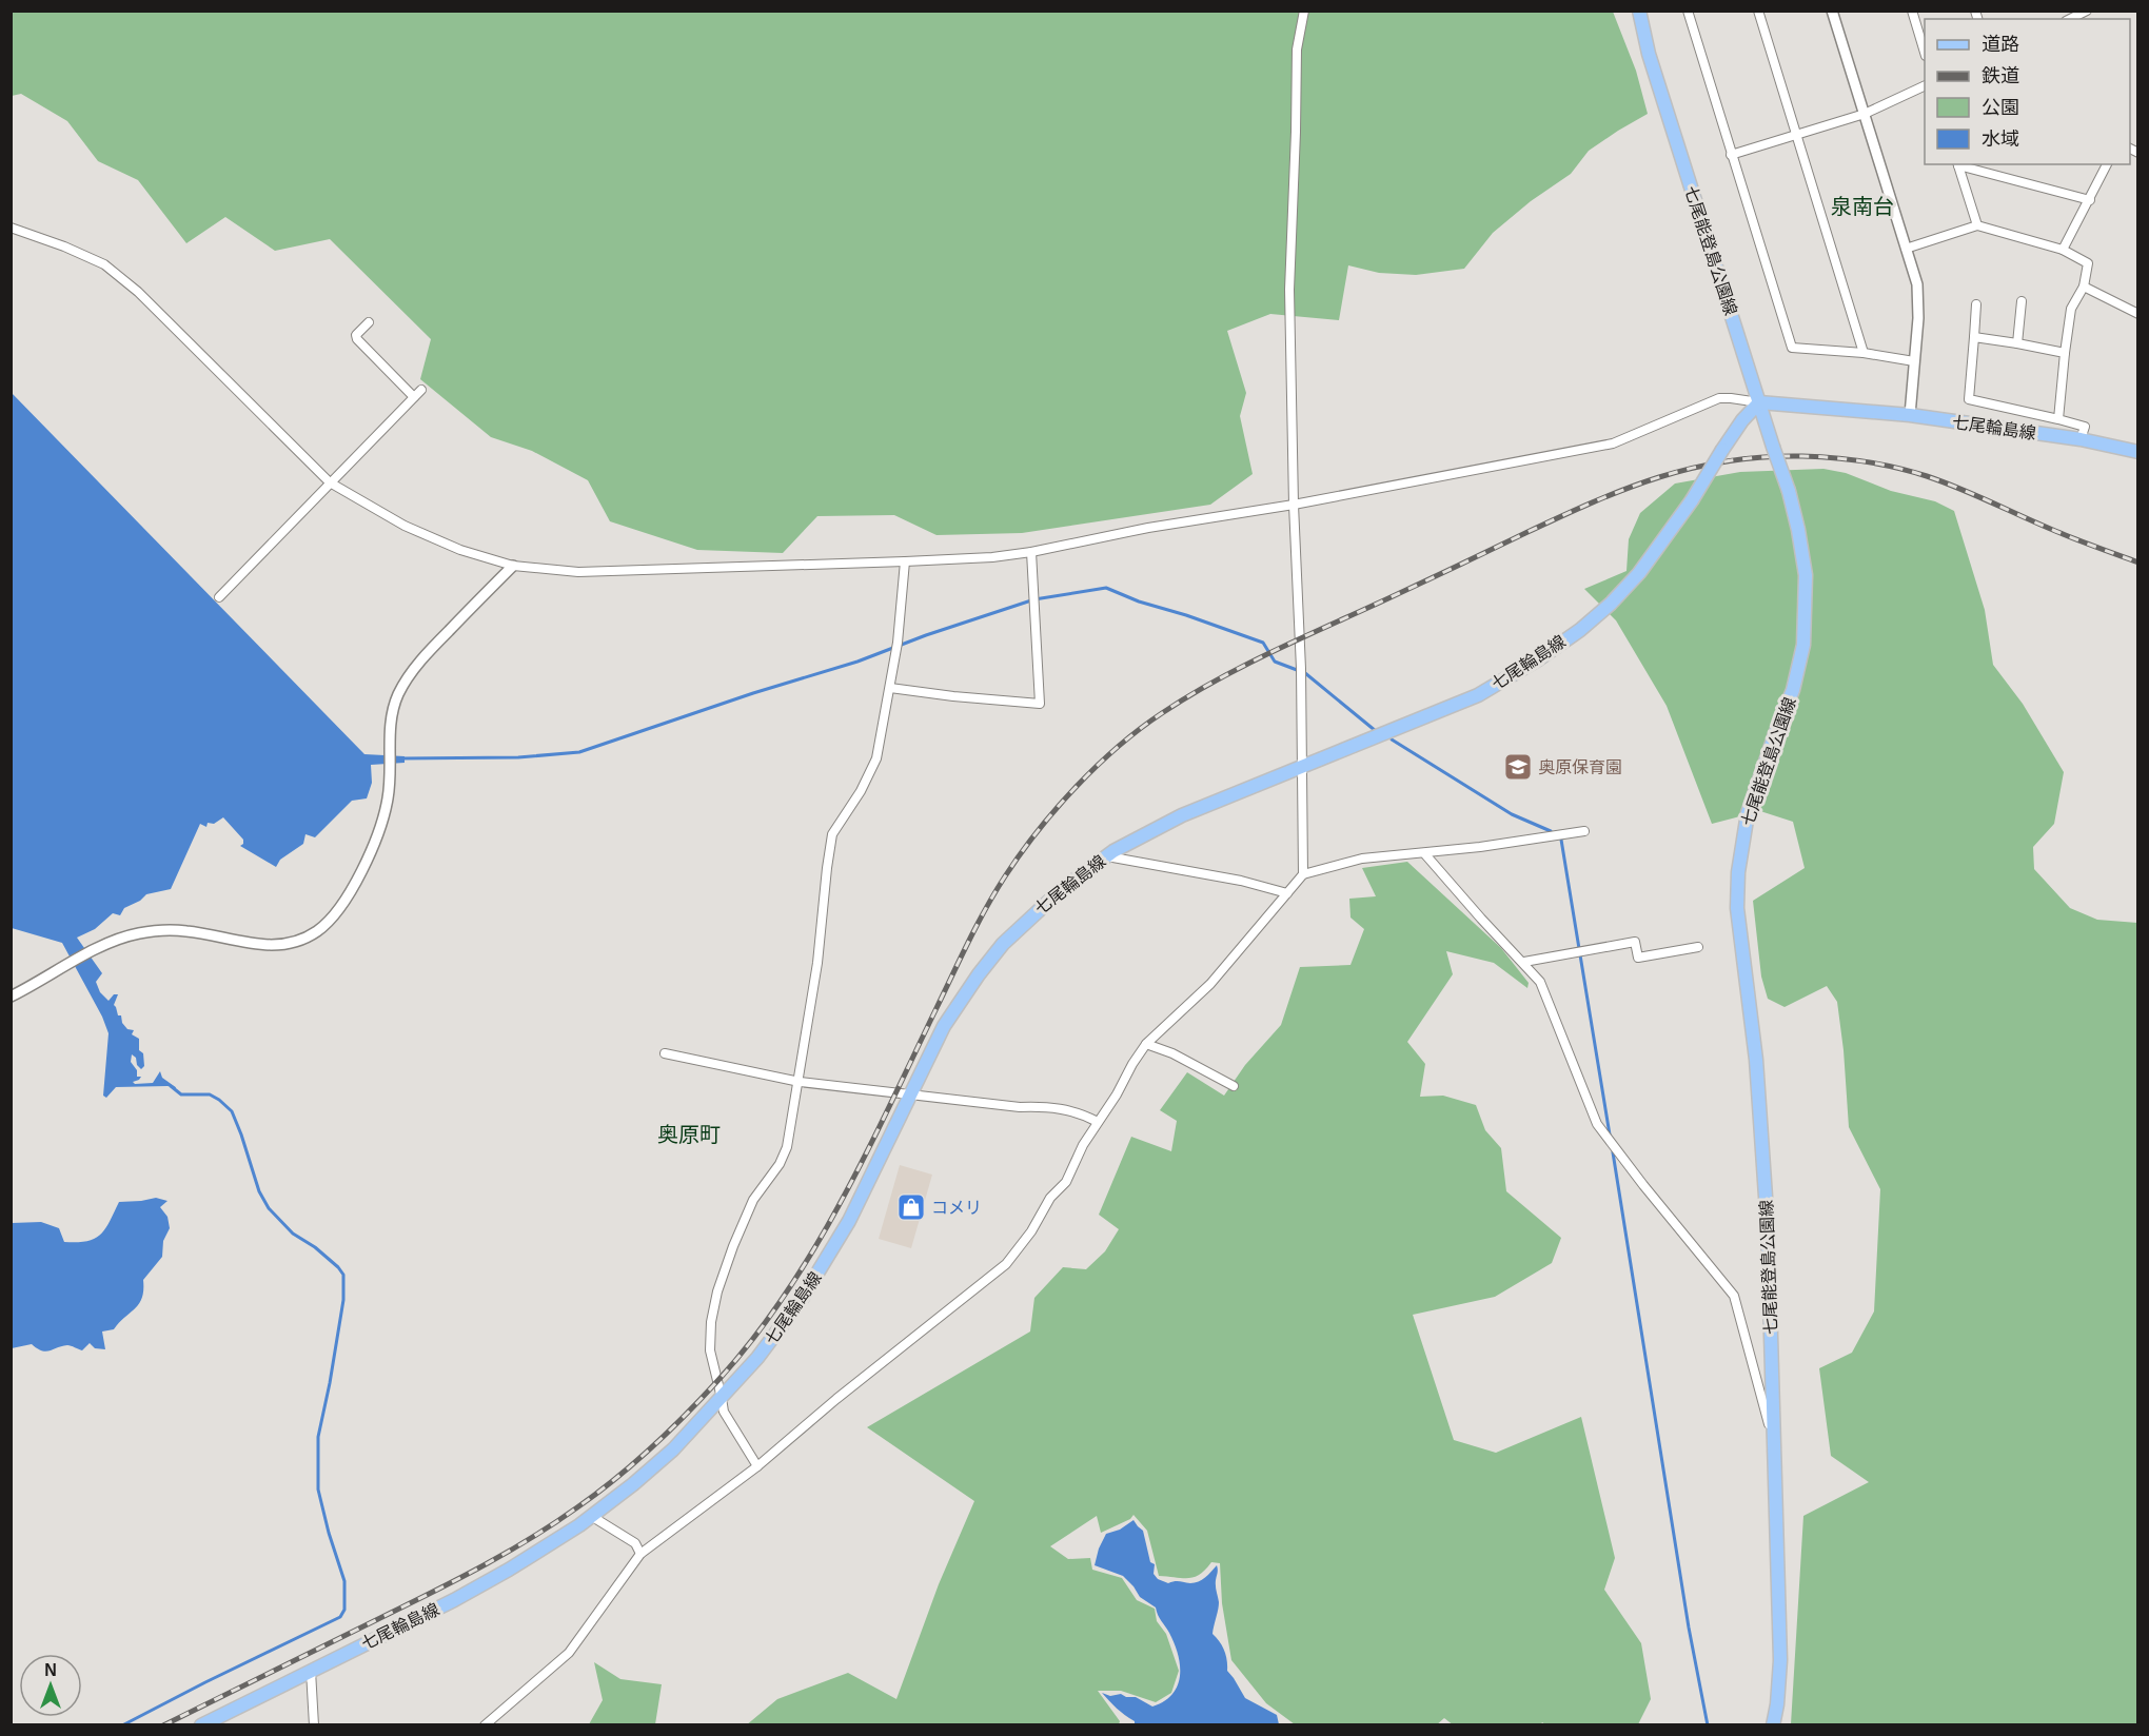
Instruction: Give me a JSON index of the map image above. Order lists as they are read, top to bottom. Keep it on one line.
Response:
{"streets":{"main road":["七尾能登島公園線","七尾輪島線"]},"crossings":[["七尾能登島公園線","七尾輪島線"]],"districts":["泉南台","奥原町"],"places":{"school or university":["奥原保育園"],"shop":["コメリ"]},"legend":["道路","鉄道","公園","水域"],"north":"top"}
